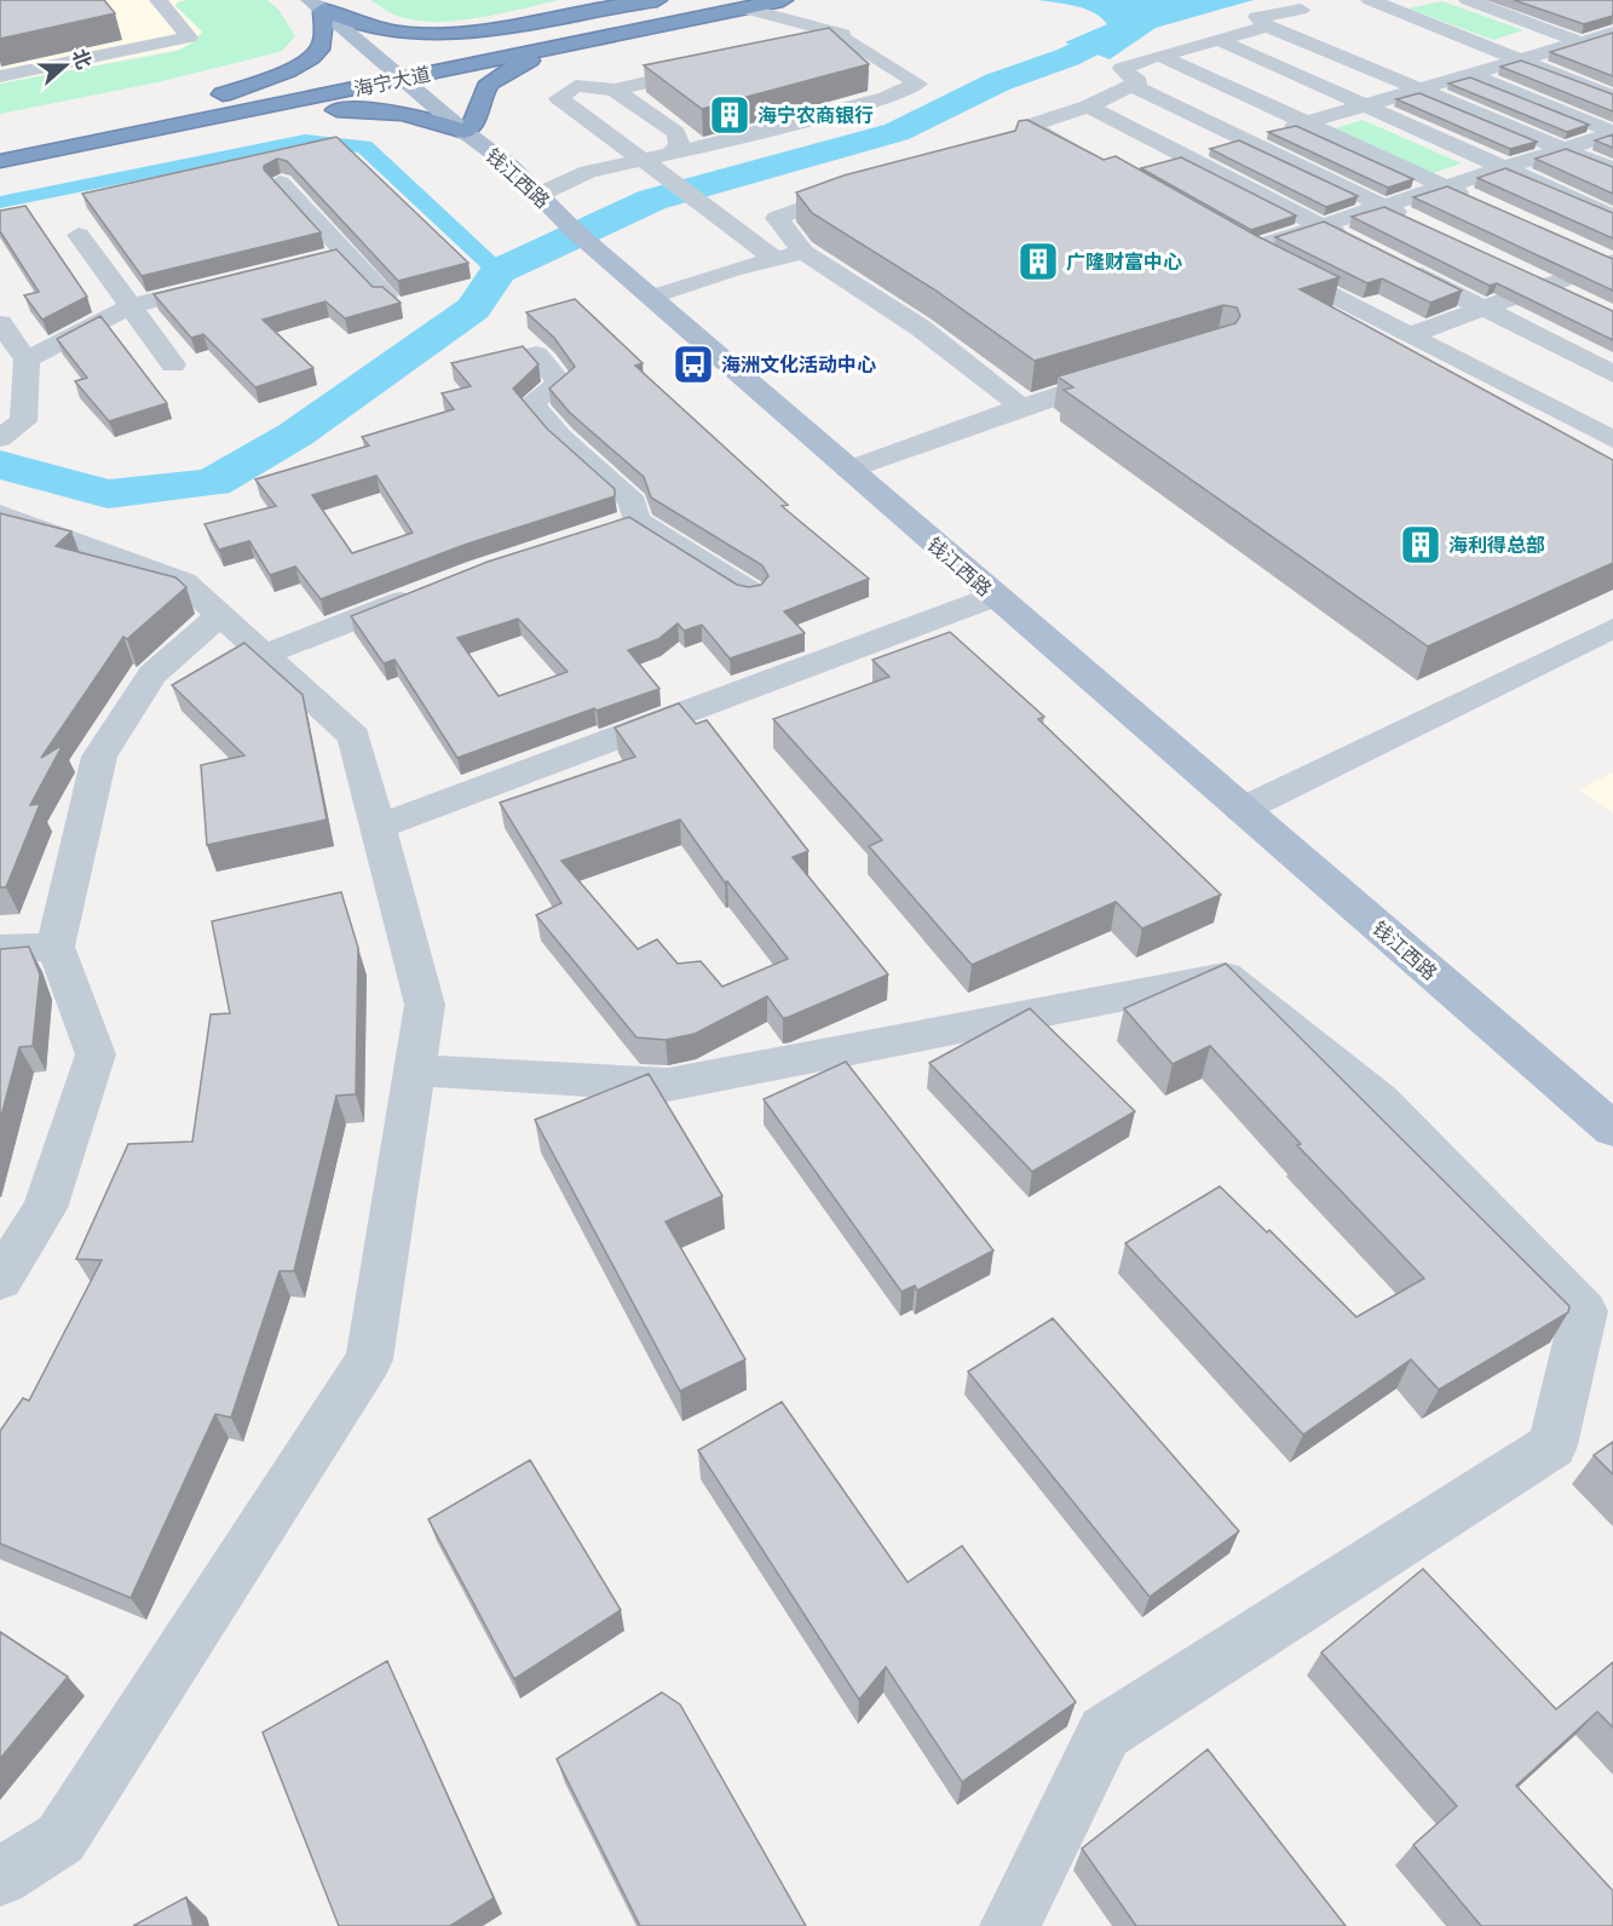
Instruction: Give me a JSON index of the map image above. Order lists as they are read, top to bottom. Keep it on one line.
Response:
{"streets":{"highway":["海宁大道"],"main road":["钱江西路"]},"crossings":[["海宁大道","钱江西路"]],"places":{"building":["海宁农商银行","广隆财富中心","海利得总部"],"bus stop":["海洲文化活动中心"]},"north":"right"}
